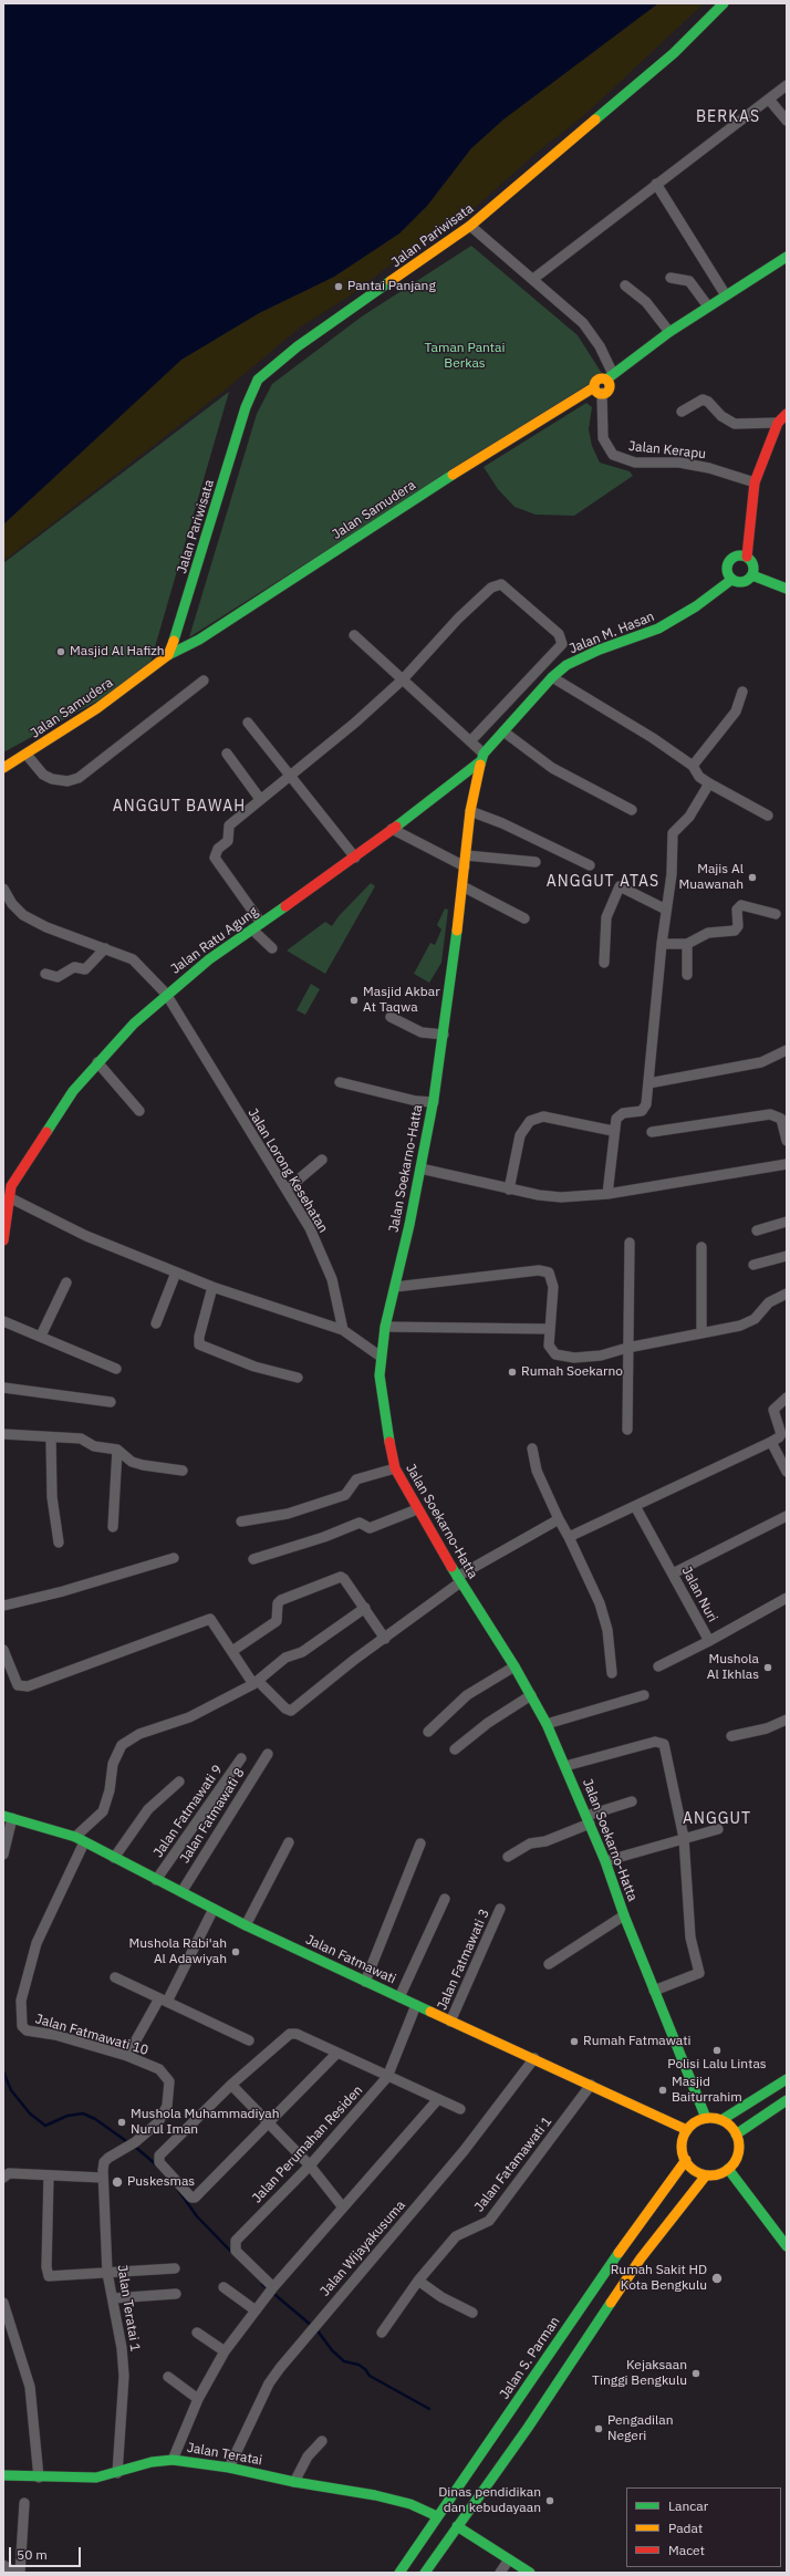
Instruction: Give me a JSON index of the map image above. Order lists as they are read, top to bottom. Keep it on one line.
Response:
{"streets":{"main road":["Jalan Pariwisata","Jalan Samudera","Jalan M. Hasan","Jalan Ratu Agung","Jalan Soekarno-Hatta","Jalan Fatmawati","Jalan S. Parman","Jalan Teratai"],"street":["Jalan Kerapu","Jalan Lorong Kesehatan","Jalan Nuri","Jalan Fatmawati 9","Jalan Fatmawati 8","Jalan Fatmawati 3","Jalan Fatmawati 10","Jalan Perumahan Residen","Jalan Fatamawati 1","Jalan Wijayakusuma","Jalan Teratai 1"]},"crossings":[["Jalan Pariwisata","Jalan Samudera"],["Jalan Kerapu","Jalan Samudera"],["Jalan M. Hasan","Jalan Ratu Agung"],["Jalan M. Hasan","Jalan Soekarno-Hatta"],["Jalan Ratu Agung","Jalan Soekarno-Hatta"],["Jalan Ratu Agung","Jalan Lorong Kesehatan"],["Jalan Soekarno-Hatta","Jalan Fatmawati"],["Jalan Soekarno-Hatta","Jalan S. Parman"],["Jalan Fatmawati 9","Jalan Fatmawati"],["Jalan Fatmawati 8","Jalan Fatmawati"],["Jalan Fatmawati","Jalan Fatmawati 3"],["Jalan Fatmawati","Jalan Fatmawati 10"],["Jalan Fatmawati","Jalan Perumahan Residen"],["Jalan Fatmawati","Jalan Fatamawati 1"],["Jalan Fatmawati","Jalan Wijayakusuma"],["Jalan Fatmawati","Jalan S. Parman"],["Jalan Fatmawati 10","Jalan Teratai 1"],["Jalan Wijayakusuma","Jalan Teratai"],["Jalan Teratai 1","Jalan Teratai"],["Jalan S. Parman","Jalan Teratai"]],"districts":["BERKAS","ANGGUT BAWAH","ANGGUT ATAS","ANGGUT"],"parks":["Taman Pantai Berkas"],"places":["Pantai Panjang","Masjid Al Hafizh","Majis Al Muawanah","Masjid Akbar At Taqwa","Rumah Soekarno","Mushola Al Ikhlas","Mushola Rabi'ah Al Adawiyah","Rumah Fatmawati","Polisi Lalu Lintas","Masjid Baiturrahim","Mushola Muhammadiyah Nurul Iman","Puskesmas","Rumah Sakit HD Kota Bengkulu","Kejaksaan Tinggi Bengkulu","Pengadilan Negeri","Dinas pendidikan dan kebudayaan"],"legend":["Lancar","Padat","Macet"],"scale_bar":"50 m"}
